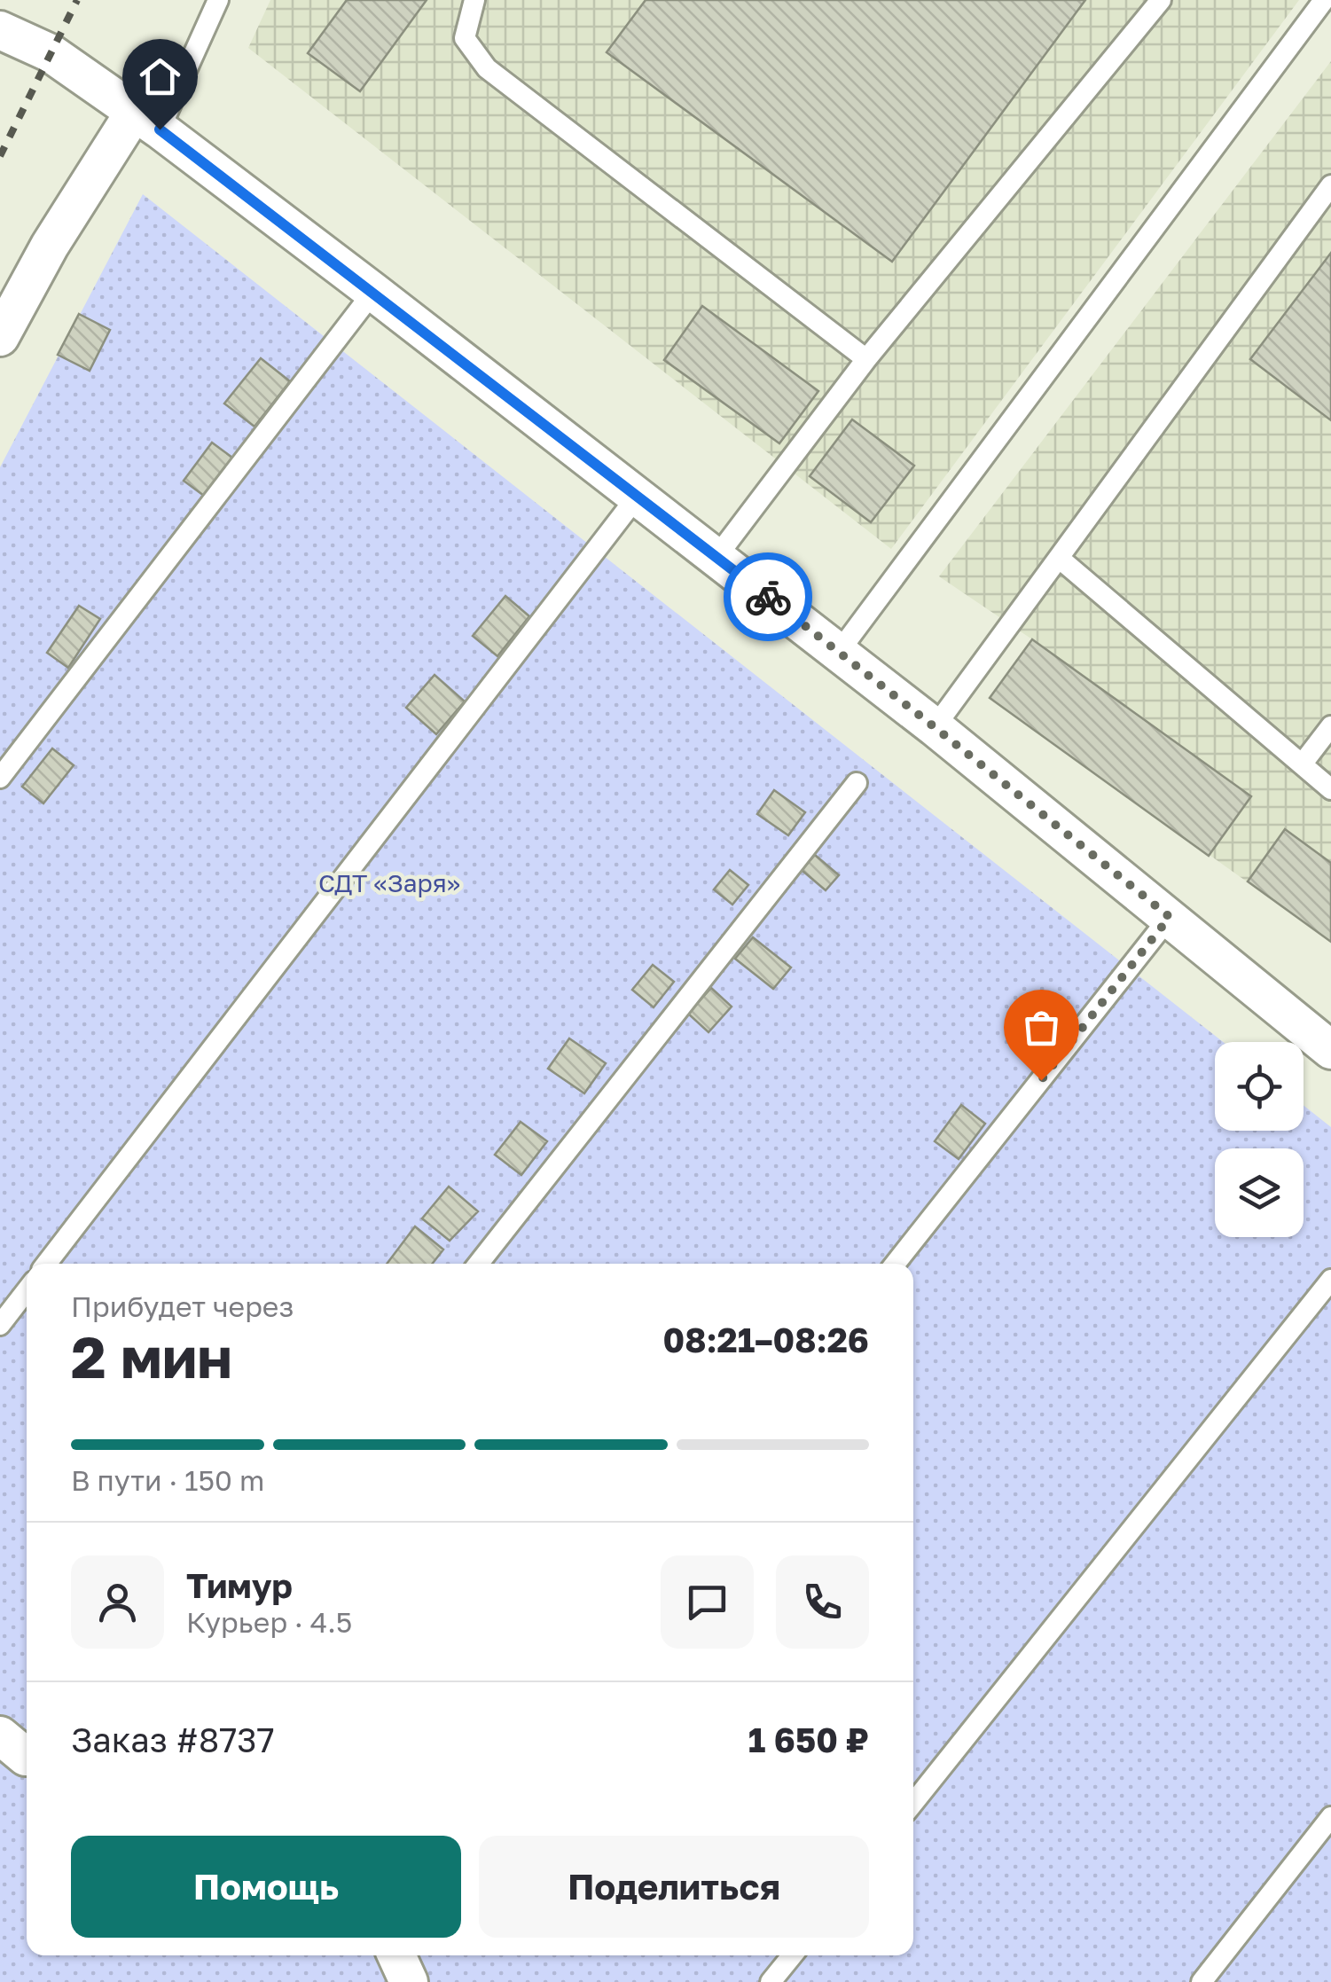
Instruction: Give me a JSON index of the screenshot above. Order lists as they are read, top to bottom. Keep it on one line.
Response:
{"parks":["СДТ «Заря»"],"page":{"heading":["2 мин","Прибудет через","08:21–08:26"],"panel":["Тимур","Курьер · 4.5","Заказ #8737","1 650 ₽"],"bar":"В пути · 150 m","buttons":["Помощь","Поделиться"]}}
